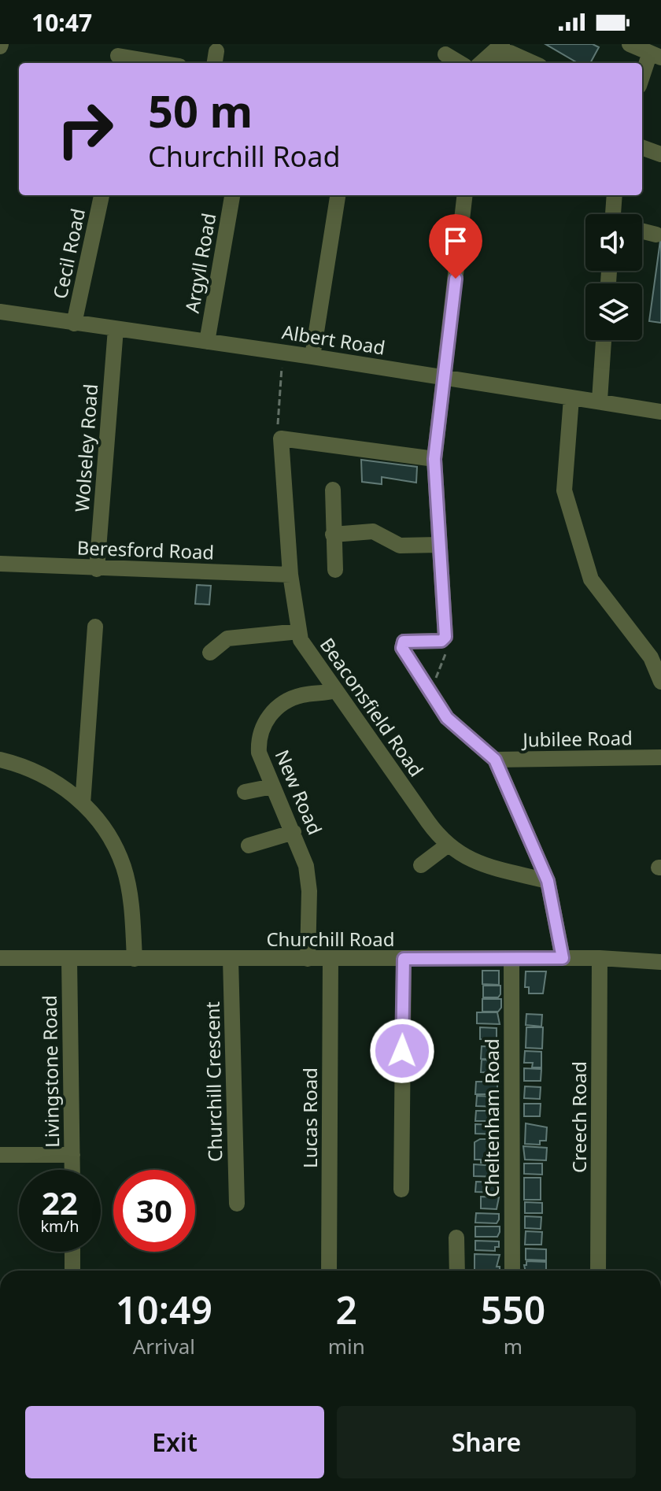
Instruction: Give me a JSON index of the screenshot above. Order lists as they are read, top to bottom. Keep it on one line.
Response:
{"streets":{"street":["Cecil Road","Argyll Road","Albert Road","Wolseley Road","Beresford Road","Beaconsfield Road","Jubilee Road","New Road","Churchill Road","Livingstone Road","Churchill Crescent","Creech Road","Lucas Road","Cheltenham Road"]},"crossings":[["Cecil Road","Albert Road"],["Argyll Road","Albert Road"],["Albert Road","Wolseley Road"],["Wolseley Road","Beresford Road"],["Beresford Road","Beaconsfield Road"],["Beaconsfield Road","New Road"],["New Road","Churchill Road"],["Churchill Road","Livingstone Road"],["Churchill Road","Churchill Crescent"],["Churchill Road","Creech Road"],["Churchill Road","Lucas Road"],["Churchill Road","Cheltenham Road"]],"page":{"status":"10:47","turn":["50 m","Churchill Road"],"speed":"22 km/h","limit":"30","eta":["10:49","Arrival","2","min","550","m"],"buttons":["Exit","Share"]}}
